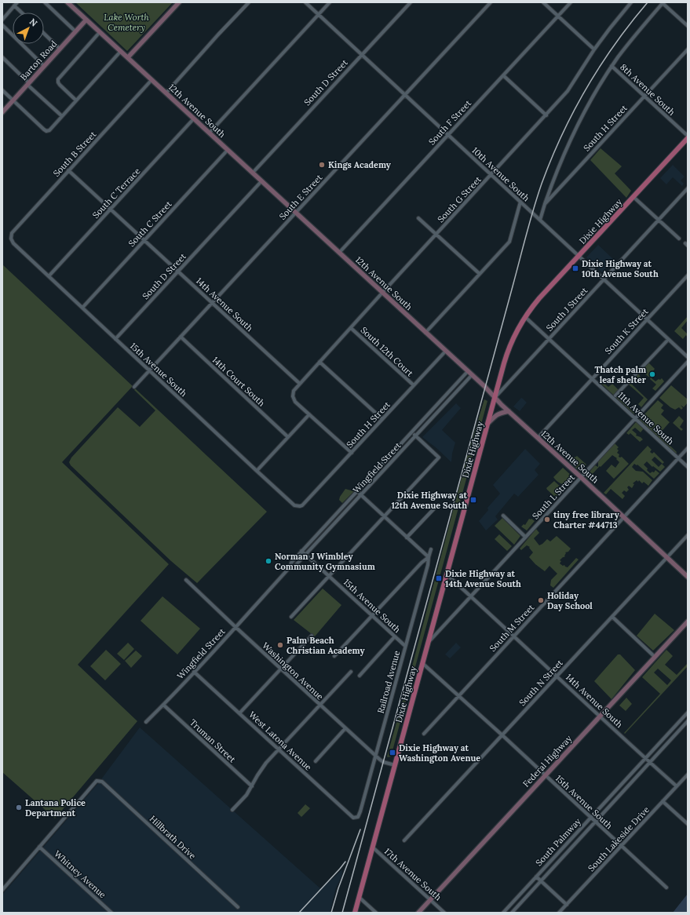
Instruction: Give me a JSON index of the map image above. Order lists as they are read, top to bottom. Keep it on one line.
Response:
{"streets":{"main road":["Dixie Highway"],"street":["Barton Road","South D Street","8th Avenue South","12th Avenue South","South F Street","South H Street","South B Street","10th Avenue South","South C Terrace","South E Street","South G Street","South C Street","14th Avenue South","South J Street","South K Street","South 12th Court","15th Avenue South","14th Court South","11th Avenue South","Wingfield Street","South L Street","South M Street","Washington Avenue","Railroad Avenue","South N Street","Truman Street","West Latona Avenue","Federal Highway","Hillbrath Drive","South Lakeside Drive","South Palmway","Whitney Avenue","17th Avenue South"]},"crossings":[["Barton Road","12th Avenue South"],["South D Street","12th Avenue South"],["South D Street","10th Avenue South"],["South D Street","14th Avenue South"],["South D Street","15th Avenue South"],["8th Avenue South","South H Street"],["8th Avenue South","Dixie Highway"],["12th Avenue South","South F Street"],["12th Avenue South","South H Street"],["12th Avenue South","South B Street"],["12th Avenue South","South C Terrace"],["12th Avenue South","South E Street"],["12th Avenue South","South G Street"],["12th Avenue South","Dixie Highway"],["12th Avenue South","South C Street"],["12th Avenue South","South J Street"],["12th Avenue South","South K Street"],["12th Avenue South","Wingfield Street"],["12th Avenue South","South L Street"],["12th Avenue South","South M Street"],["12th Avenue South","South N Street"],["South F Street","10th Avenue South"],["South H Street","10th Avenue South"],["South H Street","South 12th Court"],["South H Street","15th Avenue South"],["South B Street","14th Avenue South"],["South B Street","15th Avenue South"],["10th Avenue South","South E Street"],["10th Avenue South","South G Street"],["10th Avenue South","Dixie Highway"],["10th Avenue South","South J Street"],["10th Avenue South","South K Street"],["South C Terrace","14th Avenue South"],["South C Terrace","15th Avenue South"],["South E Street","14th Avenue South"],["South E Street","15th Avenue South"],["South E Street","14th Court South"],["South G Street","14th Avenue South"],["South G Street","South 12th Court"],["Dixie Highway","14th Avenue South"],["Dixie Highway","South J Street"],["Dixie Highway","15th Avenue South"],["Dixie Highway","11th Avenue South"],["Dixie Highway","South L Street"],["Dixie Highway","Washington Avenue"],["Dixie Highway","17th Avenue South"],["South C Street","14th Avenue South"],["South C Street","15th Avenue South"],["14th Avenue South","South L Street"],["14th Avenue South","South M Street"],["14th Avenue South","South N Street"],["14th Avenue South","Federal Highway"],["14th Avenue South","South Lakeside Drive"],["14th Avenue South","South Palmway"],["South J Street","11th Avenue South"],["South K Street","11th Avenue South"],["15th Avenue South","Wingfield Street"],["15th Avenue South","South M Street"],["15th Avenue South","Railroad Avenue"],["15th Avenue South","South N Street"],["15th Avenue South","Federal Highway"],["15th Avenue South","South Lakeside Drive"],["15th Avenue South","South Palmway"],["11th Avenue South","South L Street"],["11th Avenue South","South M Street"],["Wingfield Street","Washington Avenue"],["Wingfield Street","Truman Street"],["Wingfield Street","West Latona Avenue"],["Washington Avenue","Railroad Avenue"],["Railroad Avenue","West Latona Avenue"],["Federal Highway","17th Avenue South"],["Hillbrath Drive","Whitney Avenue"]],"parks":["Lake Worth Cemetery"],"places":{"other":["Kings Academy","Thatch palm leaf shelter","tiny free library Charter #44713","Norman J Wimbley Community Gymnasium","Holiday Day School","Palm Beach Christian Academy","Lantana Police Department"],"transit":["Dixie Highway at 10th Avenue South","Dixie Highway at 12th Avenue South","Dixie Highway at 14th Avenue South","Dixie Highway at Washington Avenue"]},"north":"top right"}
